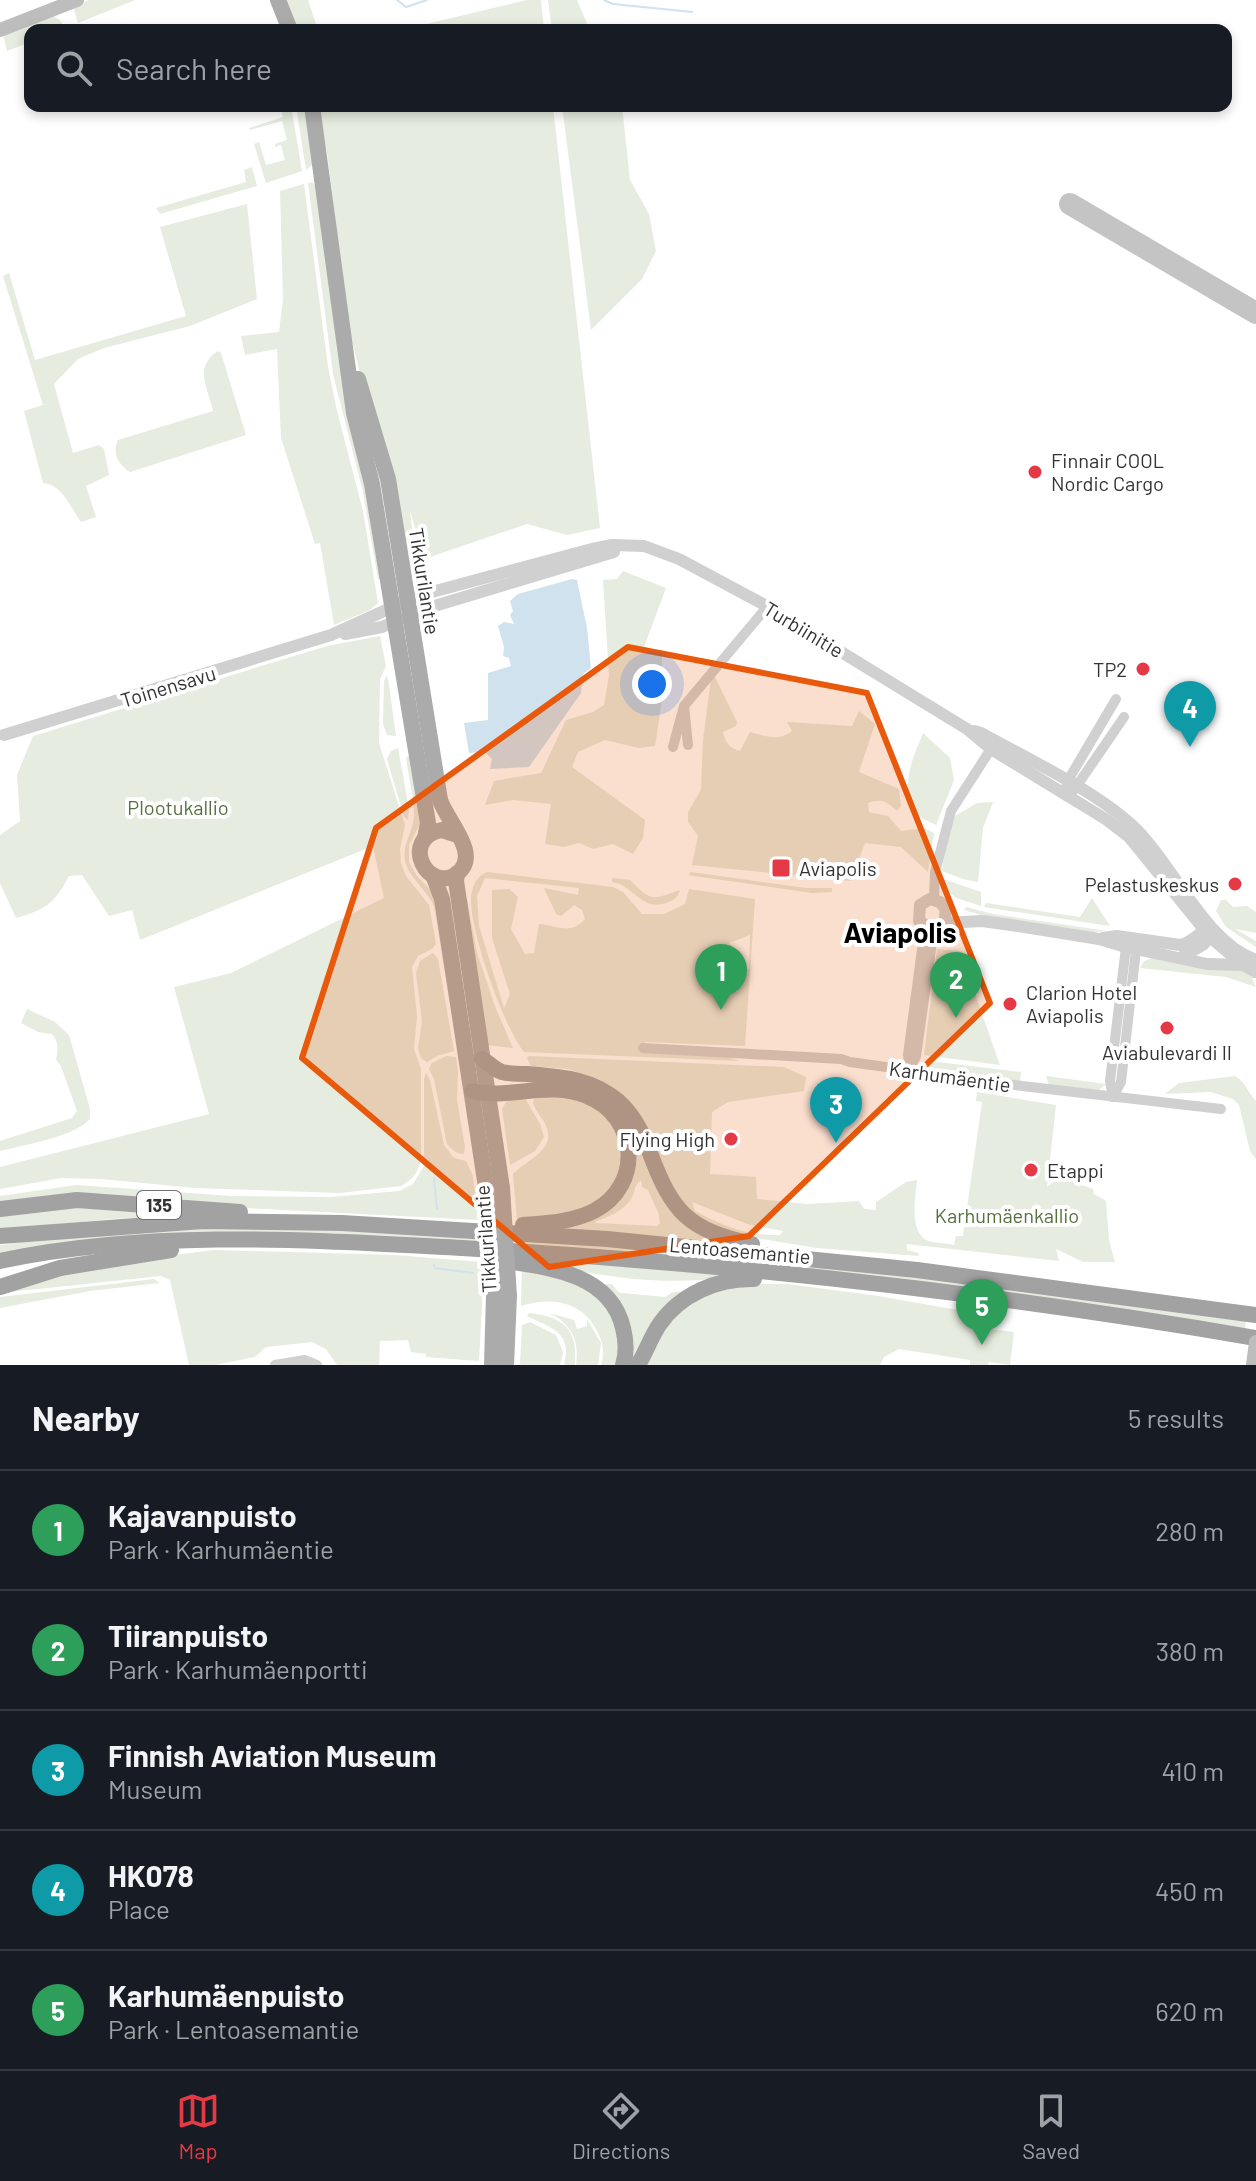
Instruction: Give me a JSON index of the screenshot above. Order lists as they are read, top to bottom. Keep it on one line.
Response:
{"streets":{"highway":["135","Lentoasemantie"],"main road":["Tikkurilantie"],"street":["Turbiinitie","Toinensavu","Karhumäentie"]},"crossings":[["Tikkurilantie","Turbiinitie"],["Tikkurilantie","Toinensavu"],["Turbiinitie","Toinensavu"],["135","Lentoasemantie"]],"districts":["Aviapolis"],"parks":["Plootukallio","Karhumäenkallio"],"places":{"other":["Finnair COOL Nordic Cargo","TP2","Pelastuskeskus","Clarion Hotel Aviapolis","Aviabulevardi II","Flying High","Etappi"],"transit":["Aviapolis"]},"page":{"search":"Search here","pins":["4","1","2","3","5"],"heading":["Nearby","5 results"],"list":[{"mark":"1","name":"Kajavanpuisto","note":"Park · Karhumäentie","value":"280 m"},{"mark":"2","name":"Tiiranpuisto","note":"Park · Karhumäenportti","value":"380 m"},{"mark":"3","name":"Finnish Aviation Museum","note":"Museum","value":"410 m"},{"mark":"4","name":"HK078","note":"Place","value":"450 m"},{"mark":"5","name":"Karhumäenpuisto","note":"Park · Lentoasemantie","value":"620 m"}],"nav":["Map","Directions","Saved"]}}
